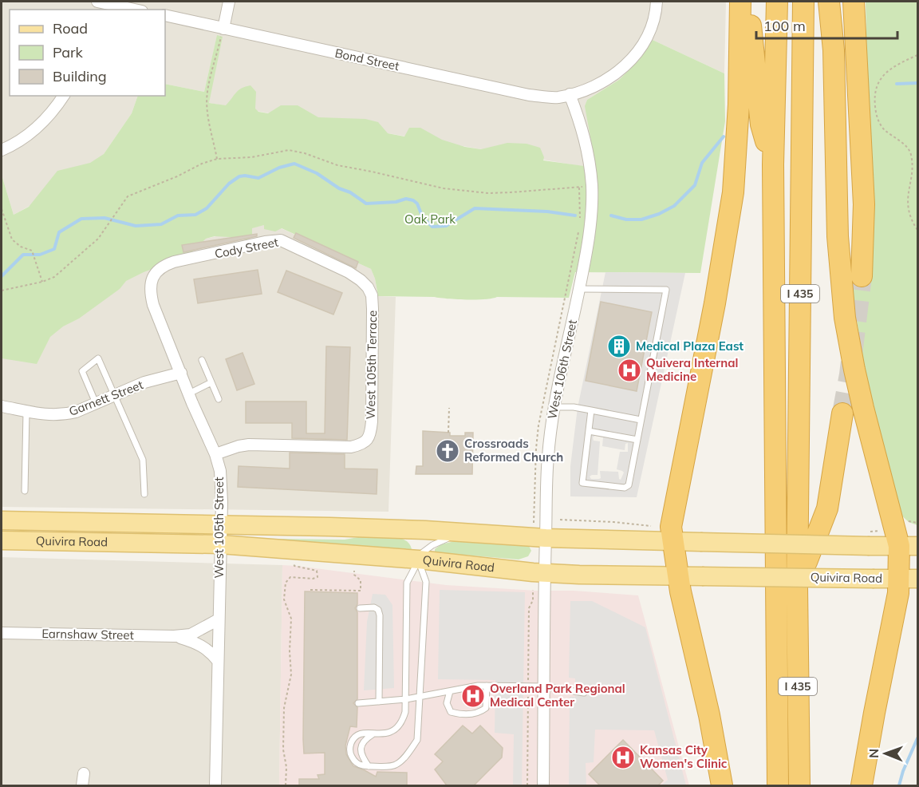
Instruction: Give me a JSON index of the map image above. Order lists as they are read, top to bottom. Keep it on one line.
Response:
{"streets":{"highway":["I 435"],"main road":["Quivira Road"],"street":["Bond Street","Cody Street","West 105th Terrace","West 106th Street","Garnett Street","West 105th Street","Earnshaw Street"]},"crossings":[["Bond Street","West 106th Street"],["Cody Street","West 105th Terrace"],["Cody Street","West 105th Street"],["West 105th Terrace","West 105th Street"],["West 106th Street","Quivira Road"],["Garnett Street","West 105th Street"],["West 105th Street","Quivira Road"],["West 105th Street","Earnshaw Street"]],"parks":["Oak Park"],"places":{"building":["Medical Plaza East"],"hospital":["Quivera Internal Medicine","Overland Park Regional Medical Center","Kansas City Women's Clinic"],"church":["Crossroads Reformed Church"]},"legend":["Road","Park","Building"],"scale_bar":"100 m","north":"left"}
